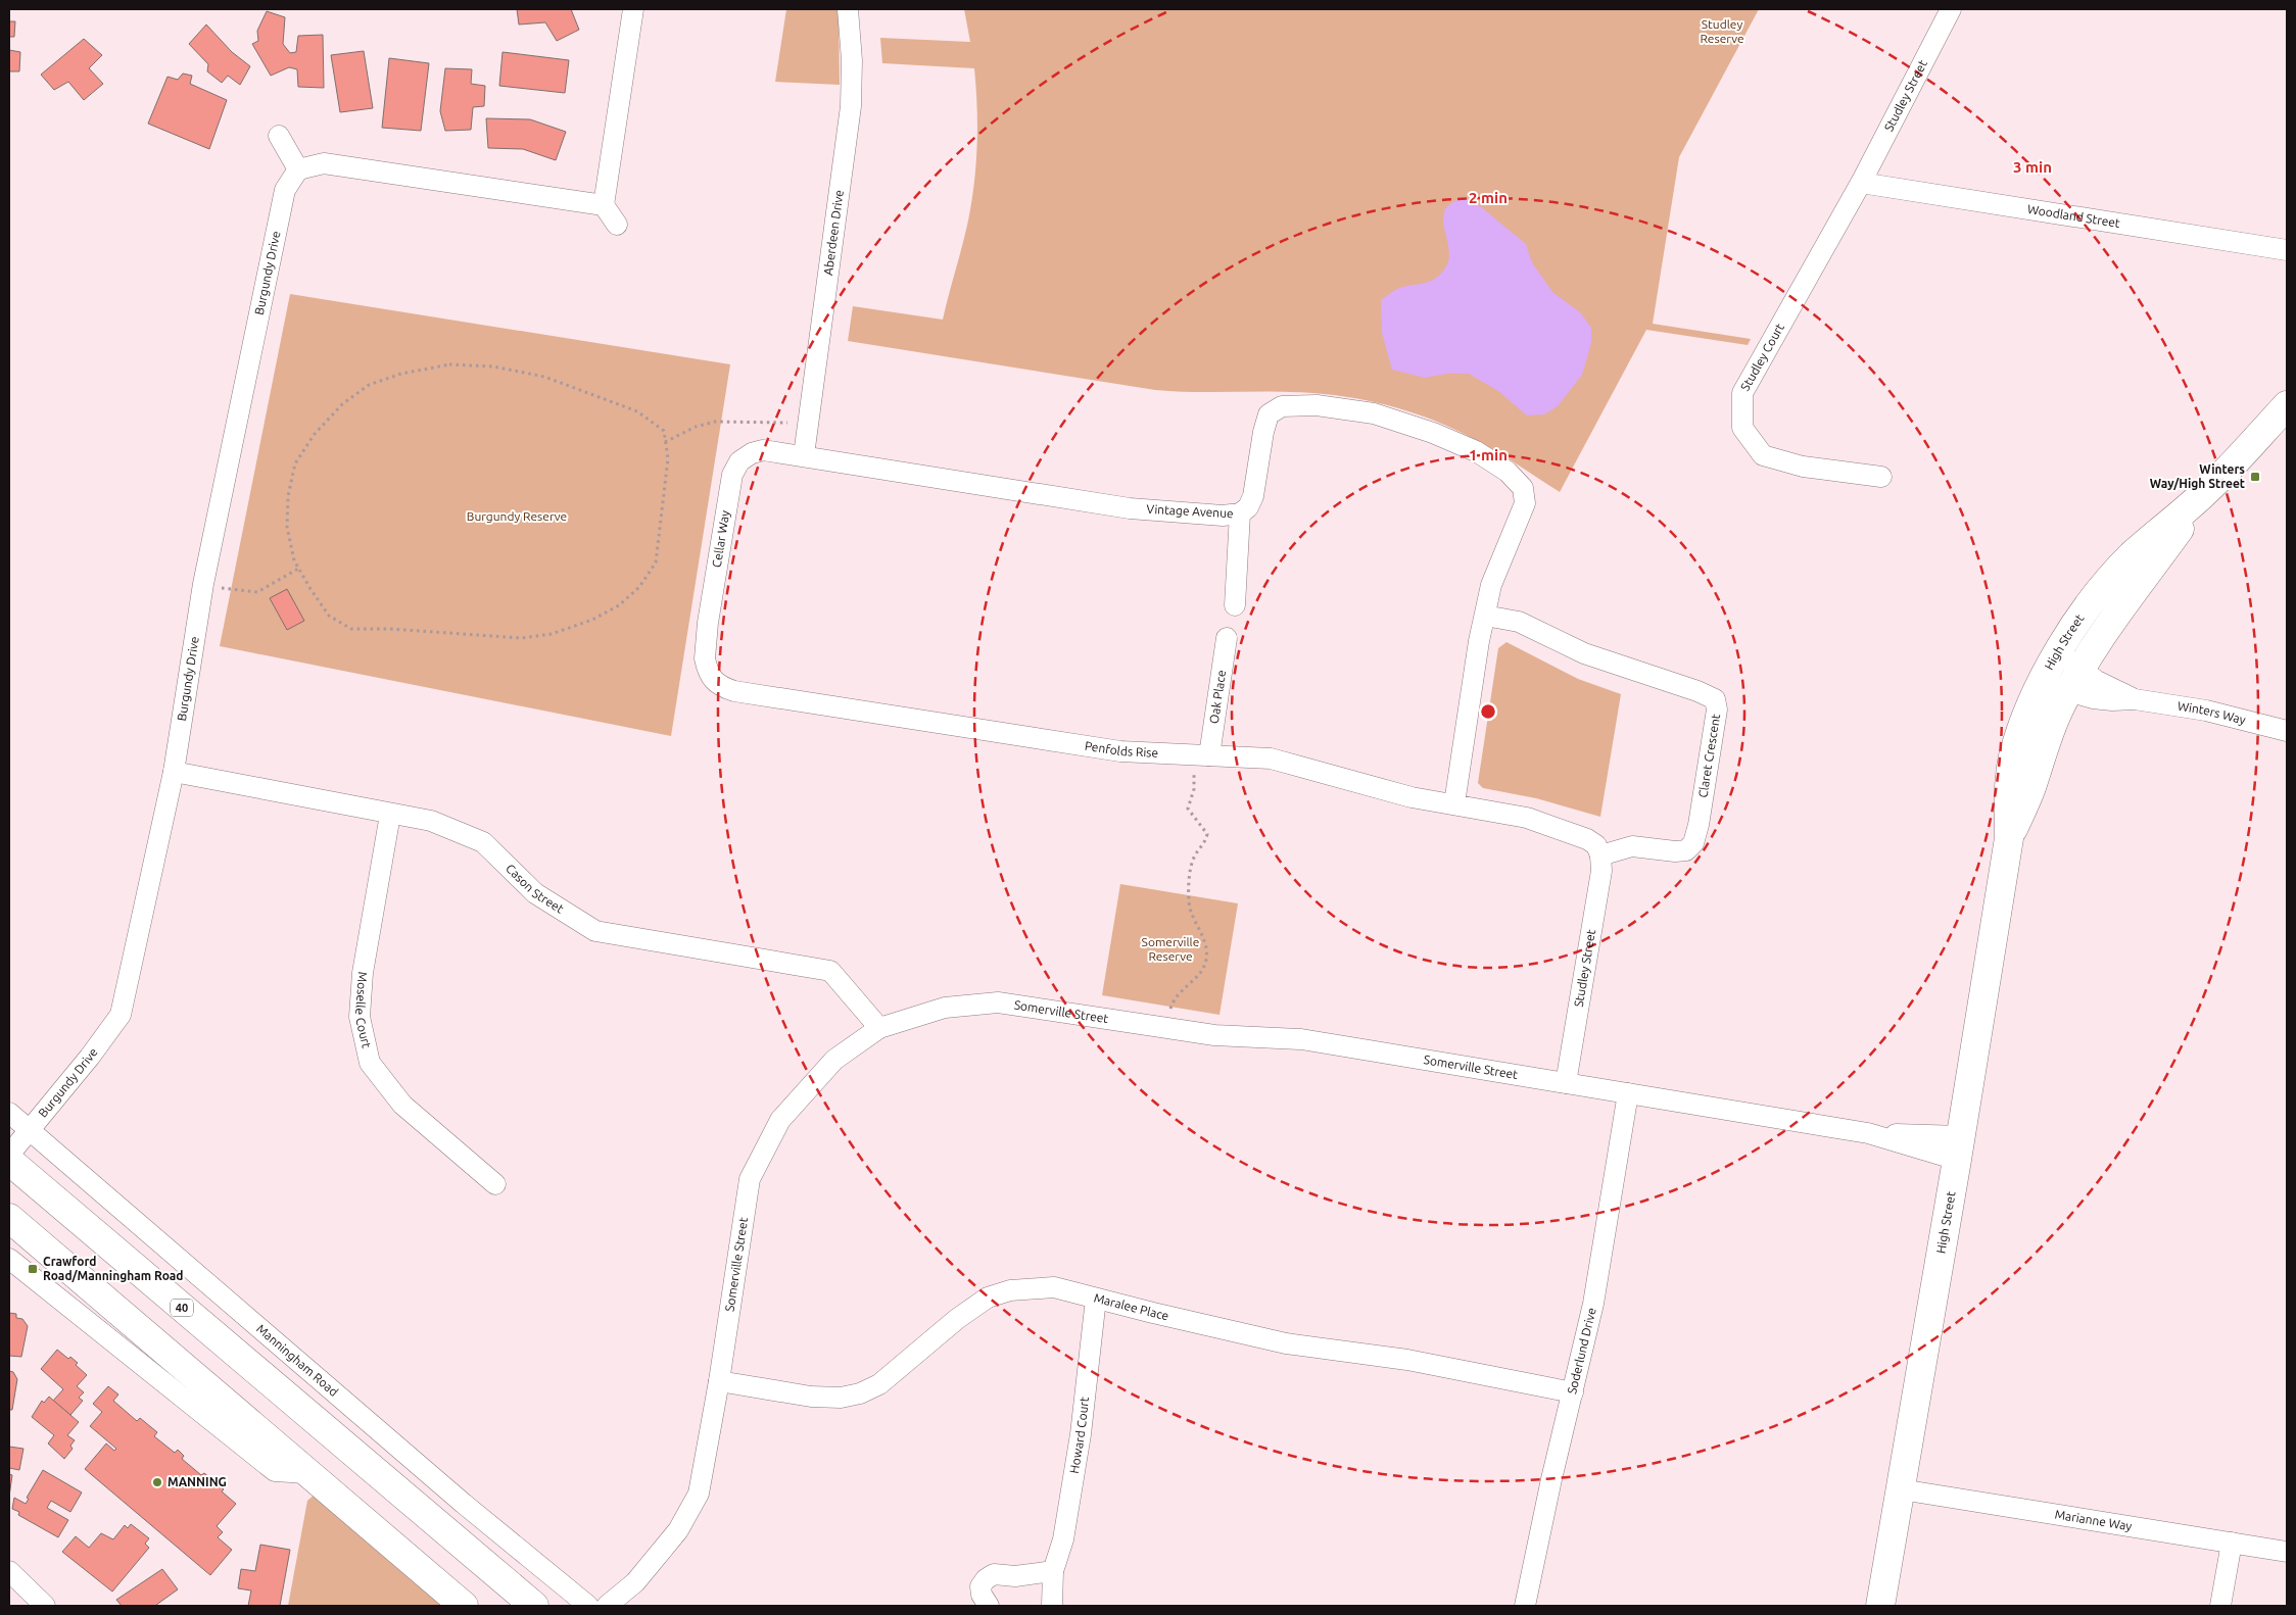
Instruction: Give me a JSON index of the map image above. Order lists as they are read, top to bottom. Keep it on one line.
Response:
{"streets":{"main road":["High Street","40"],"street":["Studley Street","Woodland Street","Aberdeen Drive","Burgundy Drive","Studley Court","Vintage Avenue","Cellar Way","Oak Place","Winters Way","Penfolds Rise","Claret Crescent","Cason Street","Moselle Court","Somerville Street","Maralee Place","Soderlund Drive","Manningham Road","Howard Court","Marianne Way"]},"crossings":[["Studley Street","Woodland Street"],["Studley Street","Studley Court"],["Studley Street","Penfolds Rise"],["Studley Street","Claret Crescent"],["Studley Street","Somerville Street"],["Woodland Street","Studley Court"],["Aberdeen Drive","Vintage Avenue"],["Aberdeen Drive","Cellar Way"],["Burgundy Drive","Cason Street"],["Burgundy Drive","Manningham Road"],["Vintage Avenue","Cellar Way"],["Vintage Avenue","Penfolds Rise"],["Vintage Avenue","Claret Crescent"],["Cellar Way","Penfolds Rise"],["High Street","Winters Way"],["High Street","Somerville Street"],["High Street","Marianne Way"],["Oak Place","Penfolds Rise"],["Penfolds Rise","Claret Crescent"],["Cason Street","Moselle Court"],["Cason Street","Somerville Street"],["Somerville Street","Maralee Place"],["Somerville Street","Soderlund Drive"],["Maralee Place","Soderlund Drive"],["Maralee Place","Howard Court"]],"parks":["Studley Reserve","Burgundy Reserve","Somerville Reserve"],"places":{"transit":["Winters Way/High Street","Crawford Road/Manningham Road"],"other":["MANNING"]},"rings":["3 min","2 min","1 min"]}
